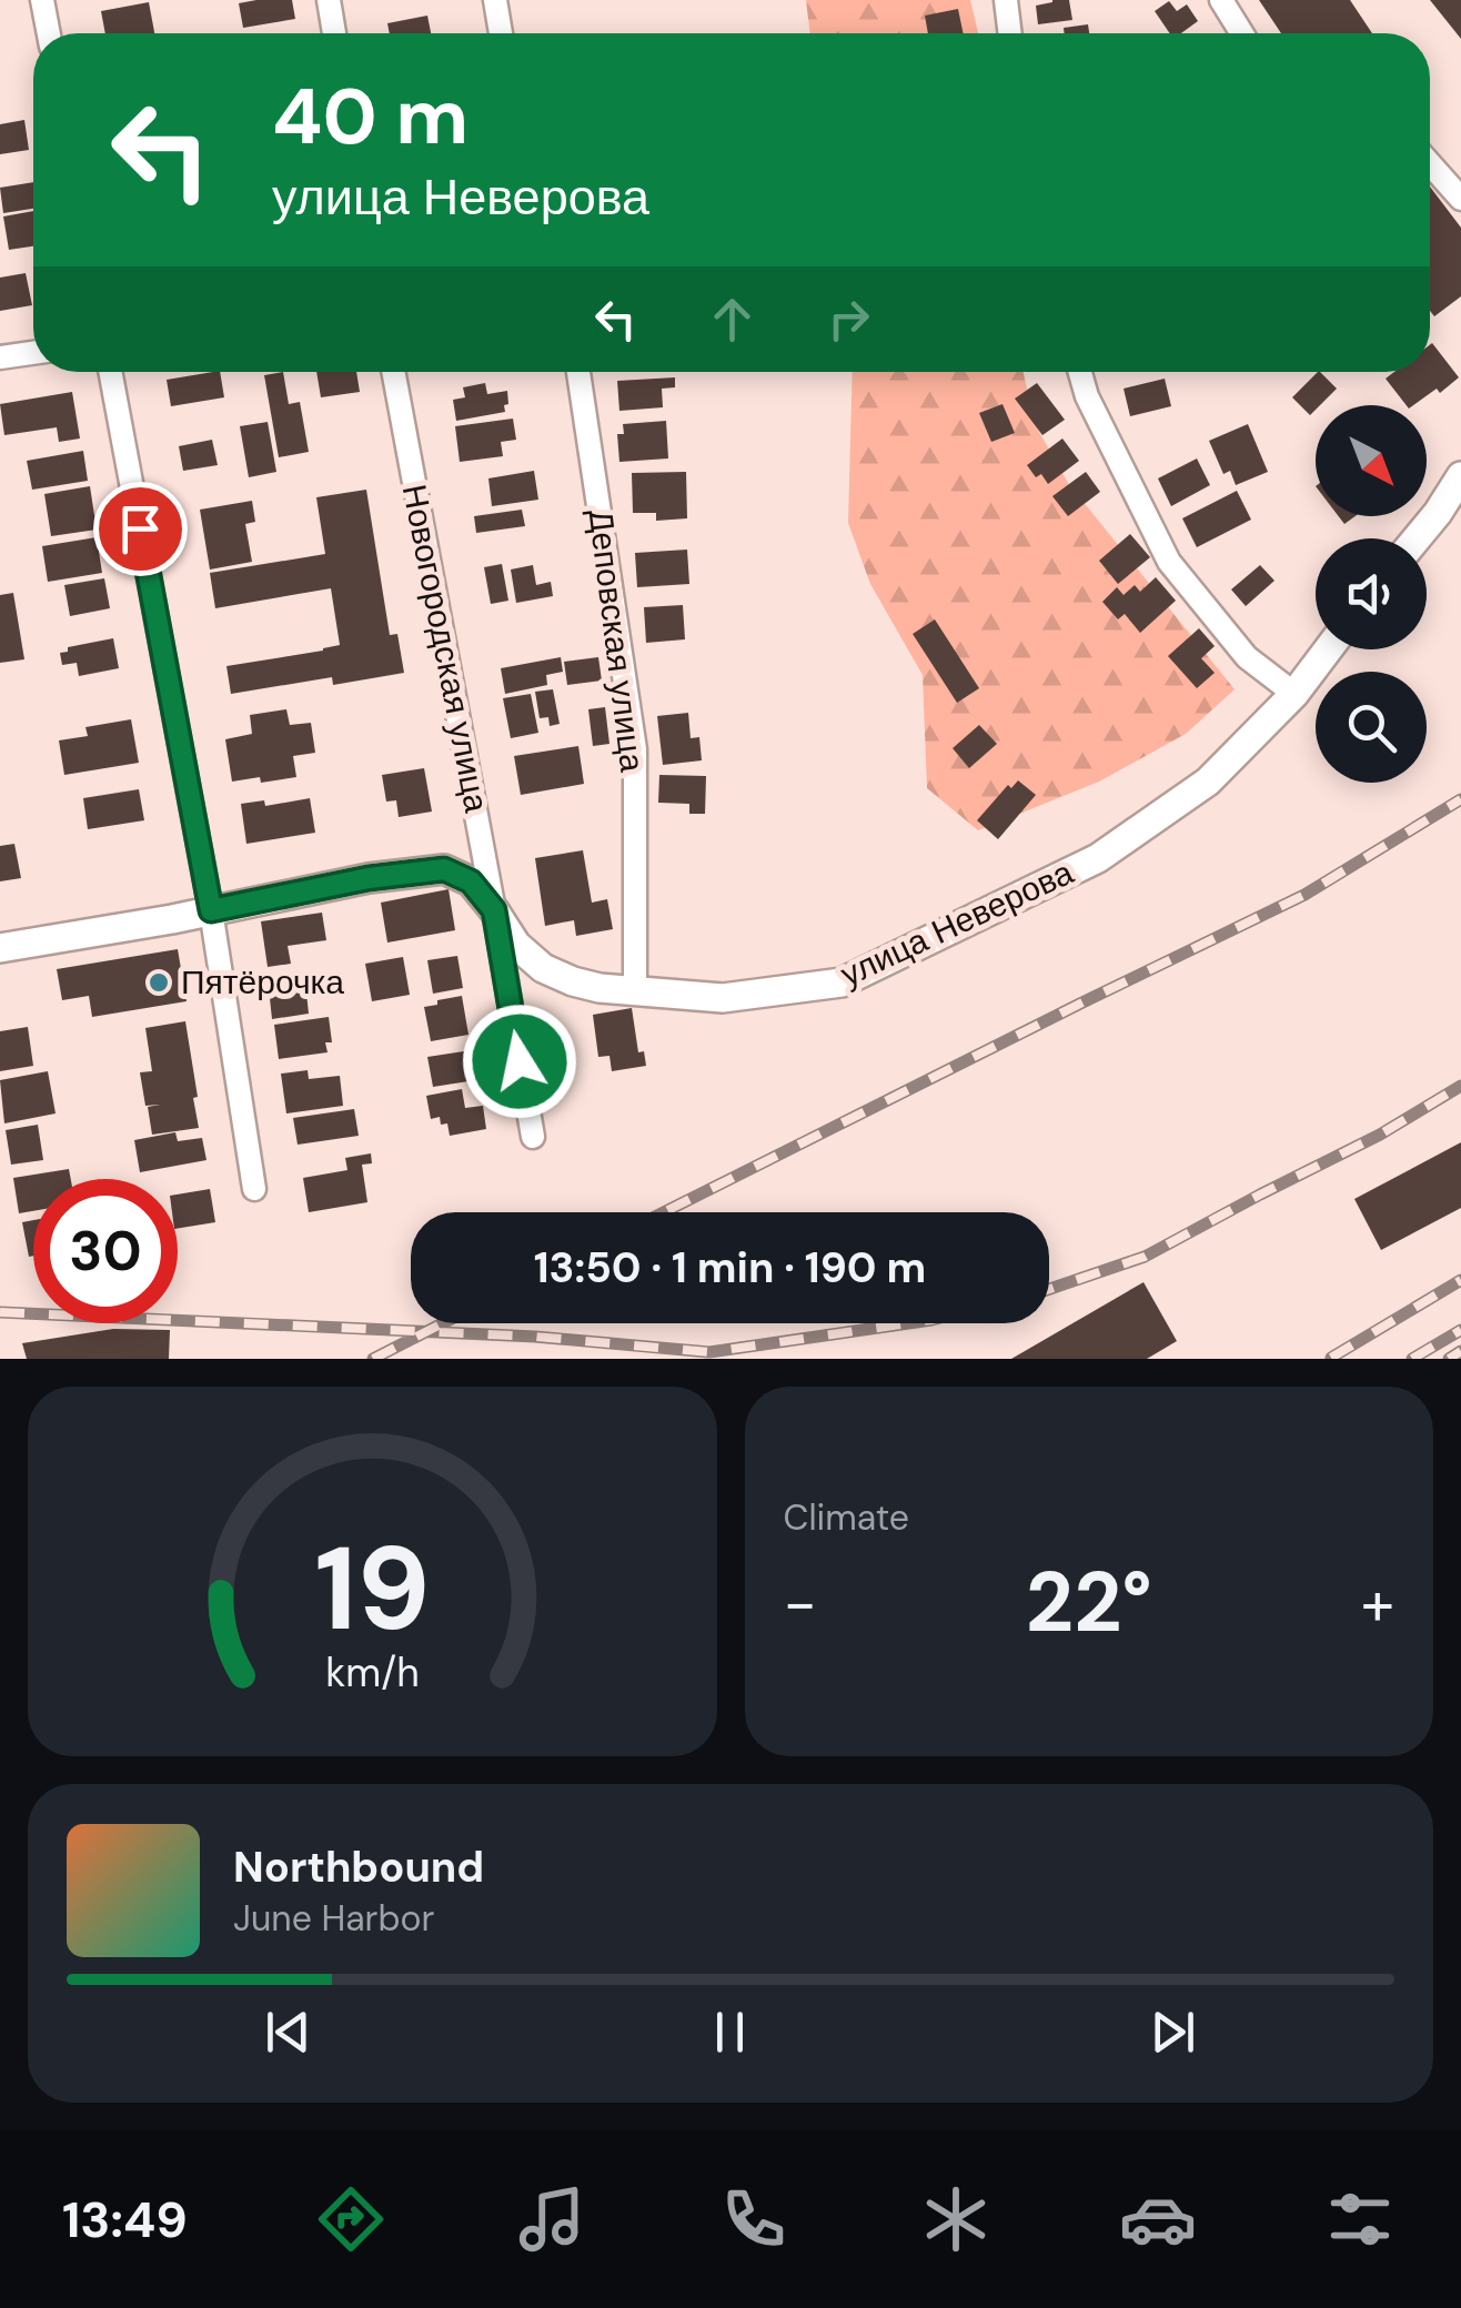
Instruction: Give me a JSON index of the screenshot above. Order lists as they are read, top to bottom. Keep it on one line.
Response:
{"streets":{"street":["Деповская улица","Новогородская улица","улица Неверова"]},"crossings":[["Деповская улица","улица Неверова"],["Новогородская улица","улица Неверова"]],"places":["Пятёрочка"],"north":"bottom right","page":{"turn":["40 m","улица Неверова"],"limit":"30","trip":"13:50 · 1 min · 190 m","tile":"Climate","heat":["−","22°","+"],"song":["Northbound","June Harbor"],"tabs":"13:49","gauge":["19","km/h"]}}
